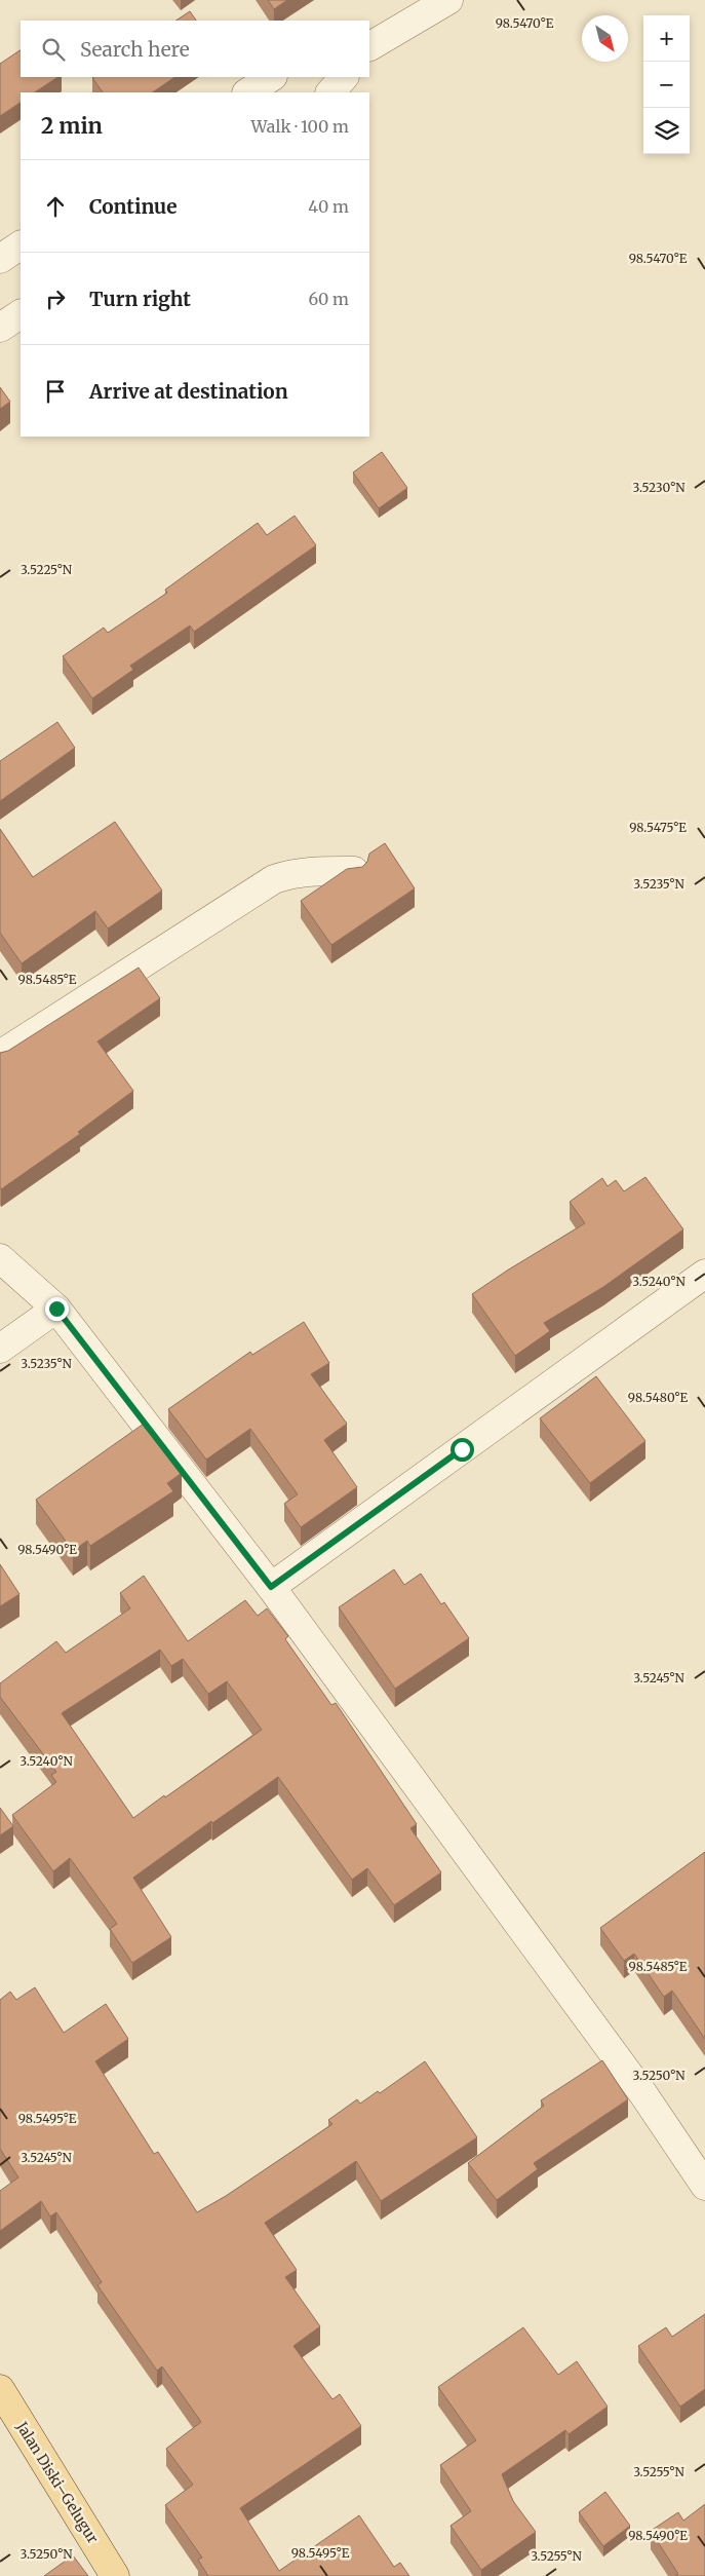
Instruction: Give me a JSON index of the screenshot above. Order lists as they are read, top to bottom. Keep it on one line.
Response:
{"streets":{"main road":["Jalan Diski–Gelugur"]},"north":"bottom right","page":{"map_buttons":["+","−"],"search":"Search here","heading":["2 min","Walk · 100 m"],"list":[["Continue","40 m"],["Turn right","60 m"],"Arrive at destination"]},"coordinates":["98.5470°E","3.5230°N","3.5225°N","98.5475°E","3.5235°N","98.5485°E","3.5240°N","98.5480°E","98.5490°E","3.5245°N","3.5250°N","98.5495°E","3.5255°N"]}
